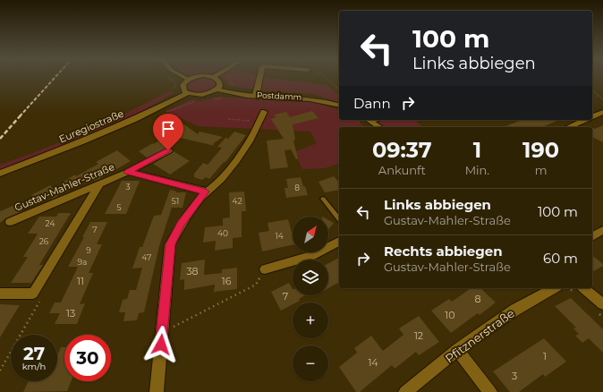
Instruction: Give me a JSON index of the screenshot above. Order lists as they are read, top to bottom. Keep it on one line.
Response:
{"streets":{"street":["Postdamm","Euregiostraße","Gustav-Mahler-Straße","Pfitznerstraße"]},"house_numbers":["3","8","51","42","5","24","7","40","14","26","9","47","9a","38","11","16","7","8","13","10","12","1","14","3"],"north":"top right","page":{"turn":["100 m","Links abbiegen"],"then":"Dann","eta":["09:37","Ankunft","1","Min.","190","m"],"list":[{"name":"Links abbiegen","note":"Gustav-Mahler-Straße","value":"100 m"},{"name":"Rechts abbiegen","note":"Gustav-Mahler-Straße","value":"60 m"}],"map_buttons":["+","−"],"speed":"27 km/h","limit":"30"}}
